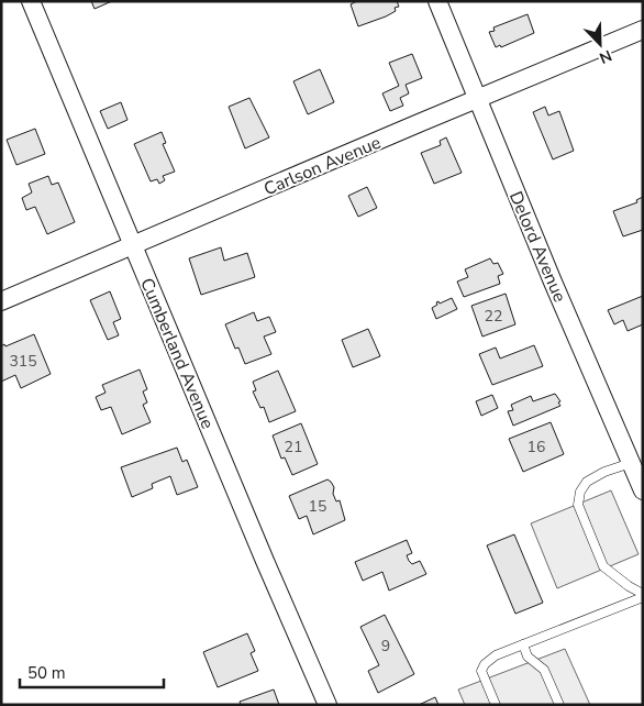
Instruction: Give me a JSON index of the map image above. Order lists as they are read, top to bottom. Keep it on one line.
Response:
{"streets":{"street":["Carlson Avenue","Delord Avenue","Cumberland Avenue"]},"crossings":[["Carlson Avenue","Delord Avenue"],["Carlson Avenue","Cumberland Avenue"]],"house_numbers":["22","315","21","16","15","9"],"scale_bar":"50 m","north":"bottom right"}
